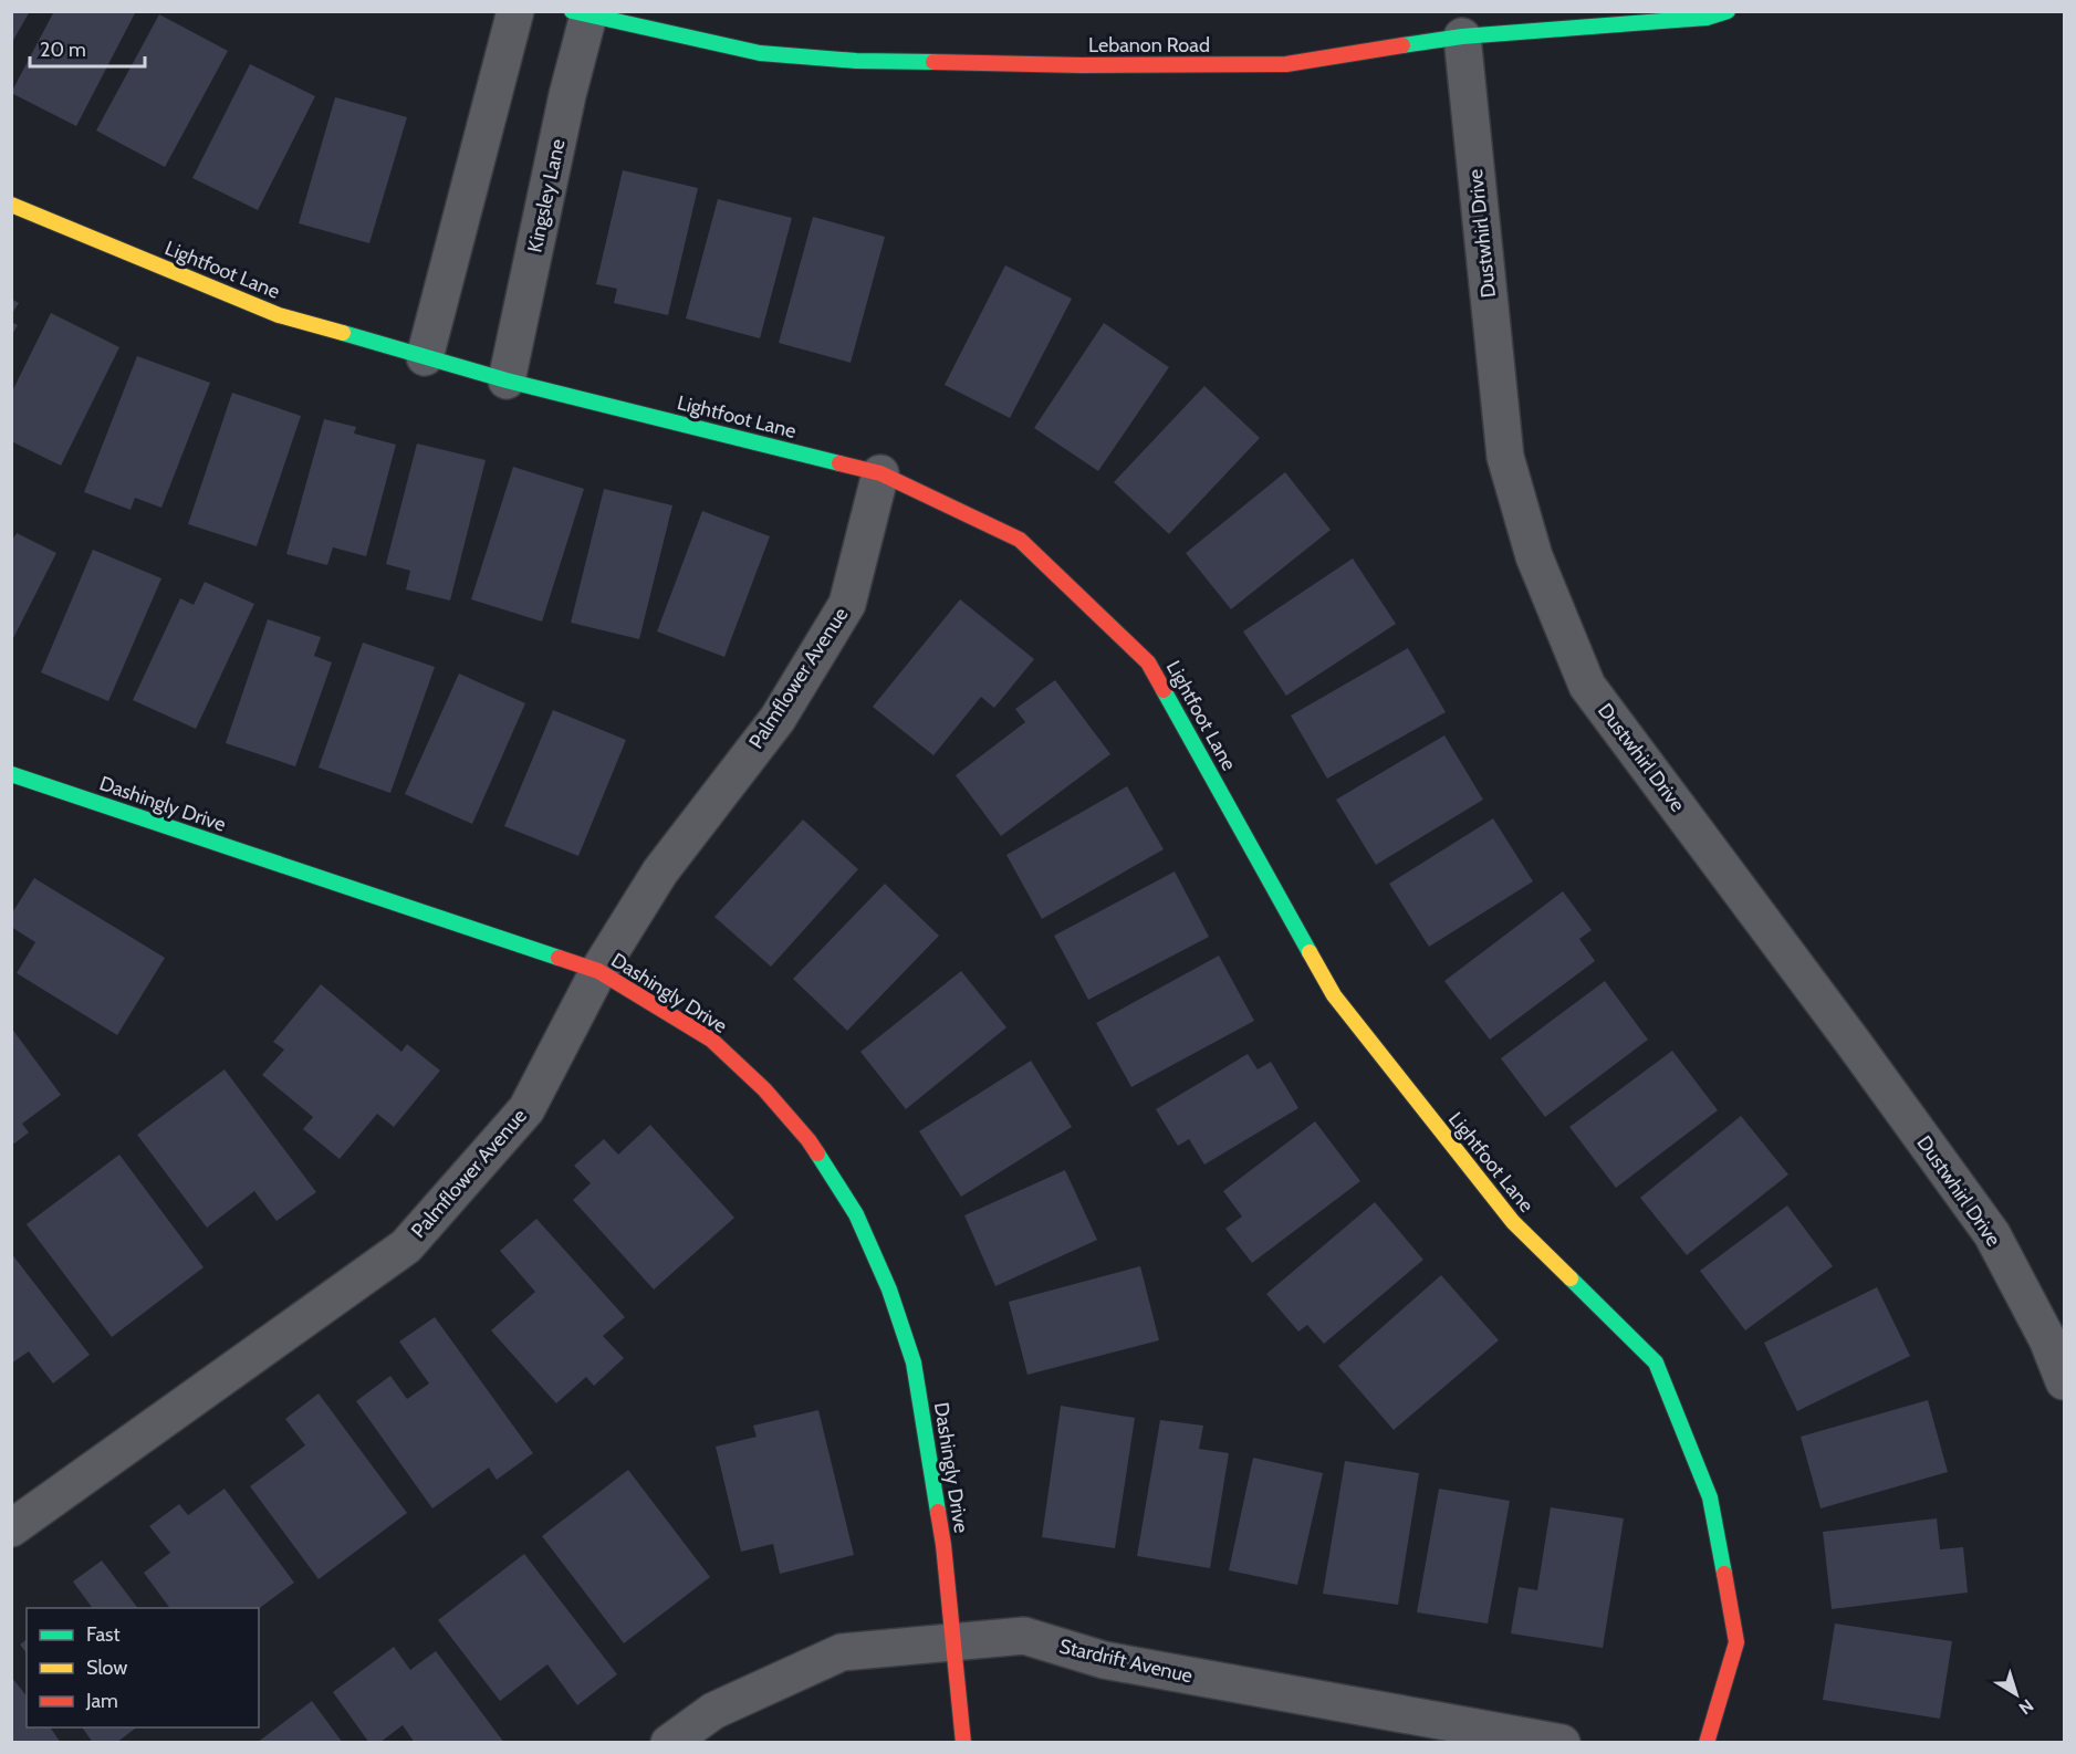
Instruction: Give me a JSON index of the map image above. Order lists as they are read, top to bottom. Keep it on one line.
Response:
{"streets":{"street":["Lebanon Road","Kingsley Lane","Dustwhirl Drive","Lightfoot Lane","Palmflower Avenue","Dashingly Drive","Stardrift Avenue"]},"crossings":[["Lebanon Road","Kingsley Lane"],["Lebanon Road","Dustwhirl Drive"],["Kingsley Lane","Lightfoot Lane"],["Lightfoot Lane","Palmflower Avenue"],["Palmflower Avenue","Dashingly Drive"],["Dashingly Drive","Stardrift Avenue"]],"legend":["Fast","Slow","Jam"],"scale_bar":"20 m","north":"bottom right"}
